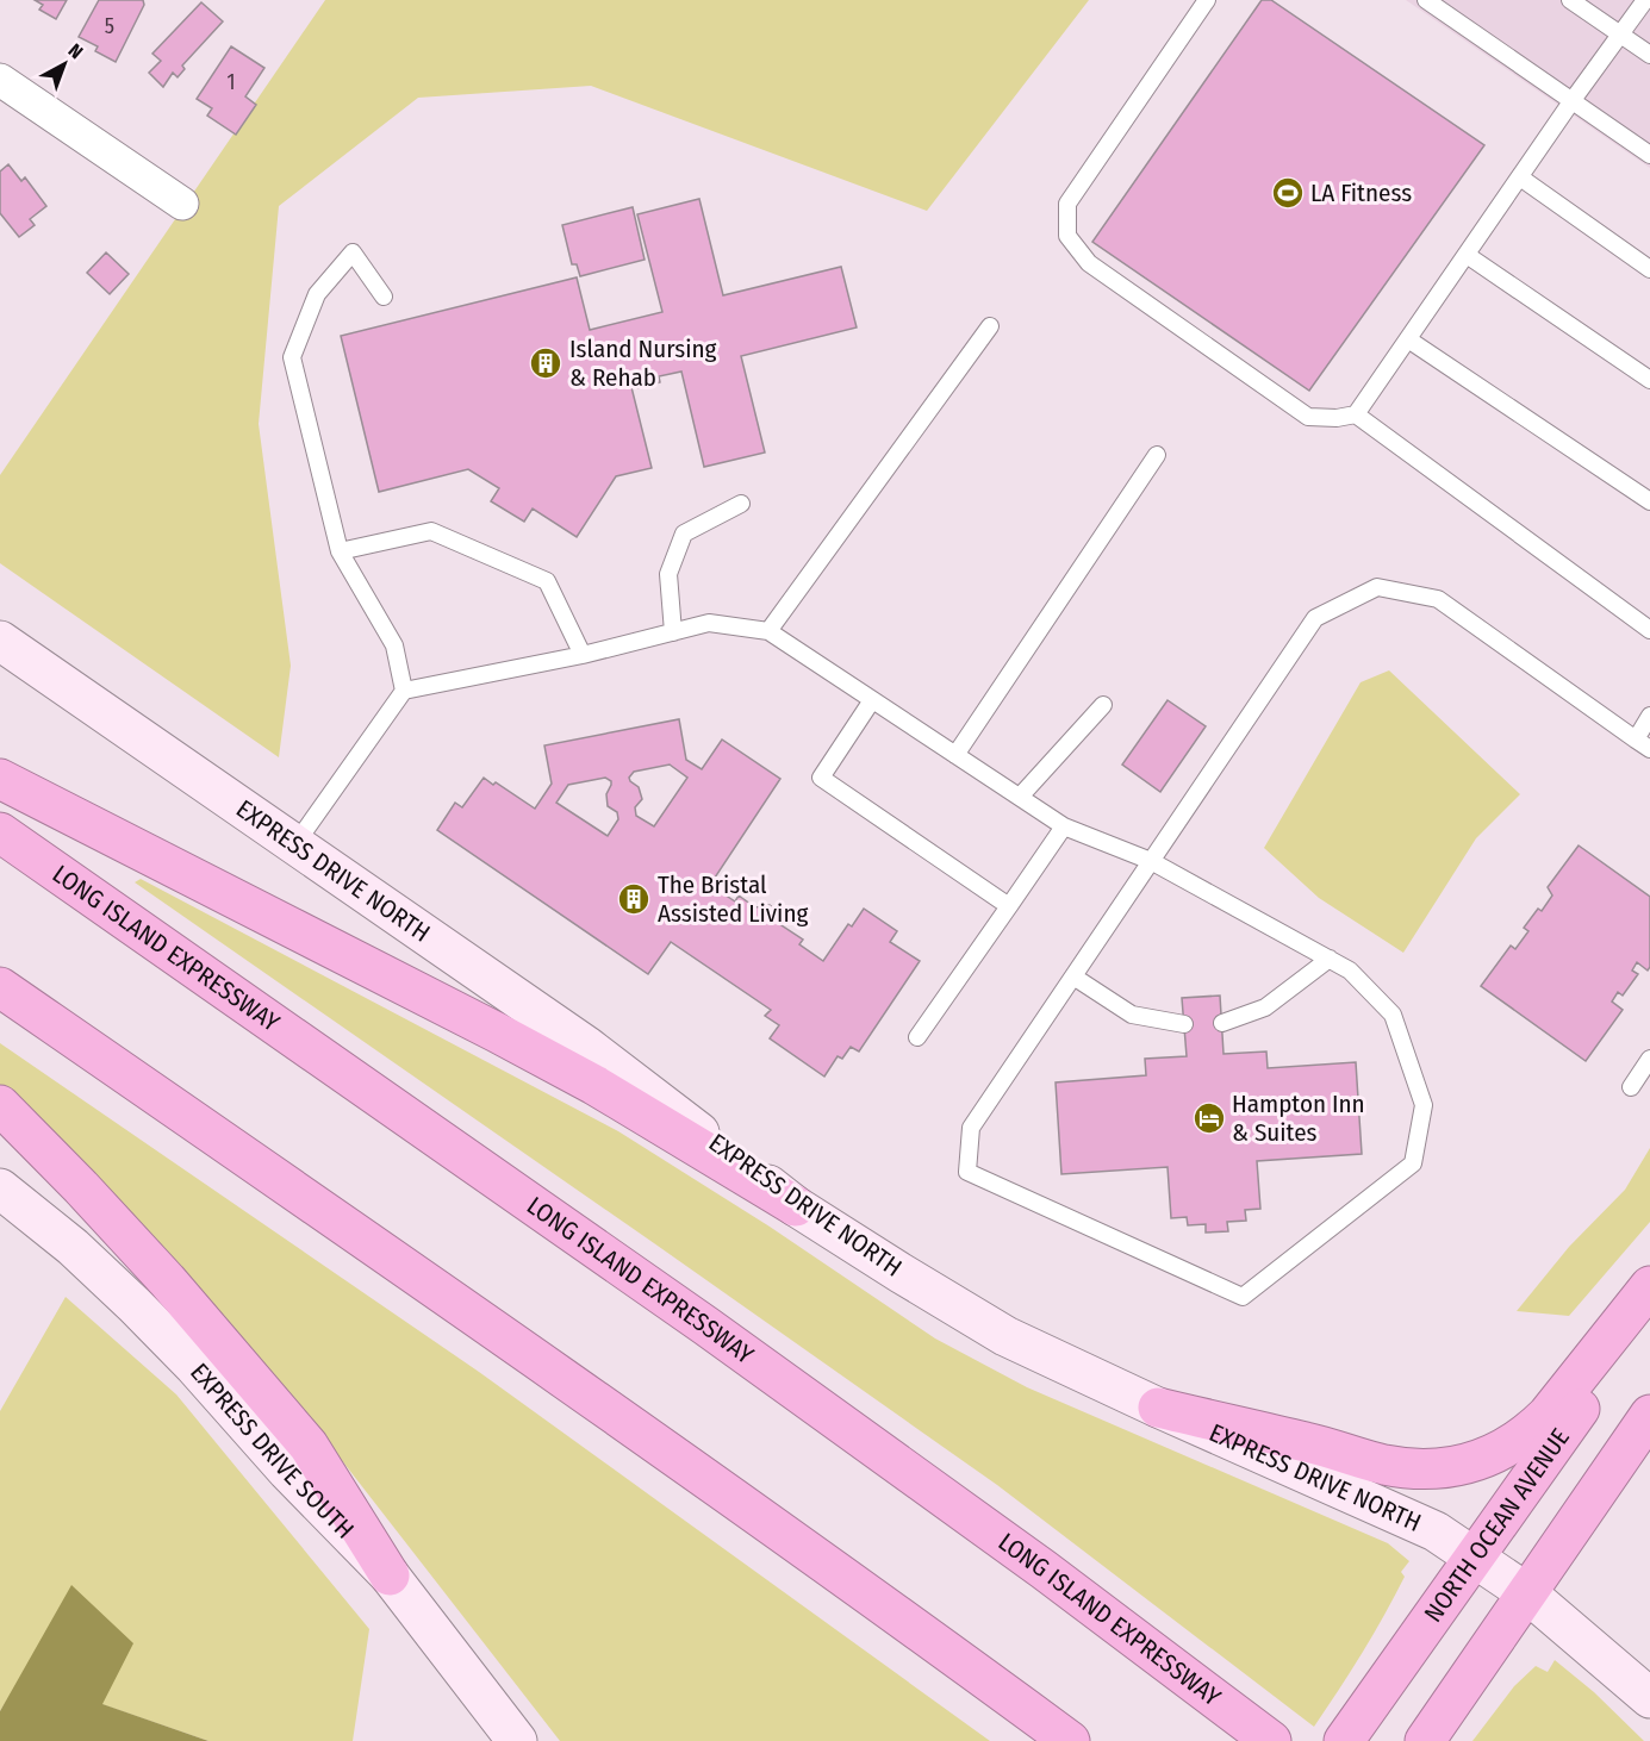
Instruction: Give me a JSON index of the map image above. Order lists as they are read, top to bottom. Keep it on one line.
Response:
{"streets":{"highway":["LONG ISLAND EXPRESSWAY","NORTH OCEAN AVENUE"],"main road":["EXPRESS DRIVE NORTH","EXPRESS DRIVE SOUTH"]},"crossings":[["EXPRESS DRIVE NORTH","NORTH OCEAN AVENUE"]],"places":{"sports":["LA Fitness"],"building":["Island Nursing & Rehab","The Bristal Assisted Living"],"hotel":["Hampton Inn & Suites"]},"house_numbers":["5","1"],"north":"top right"}
